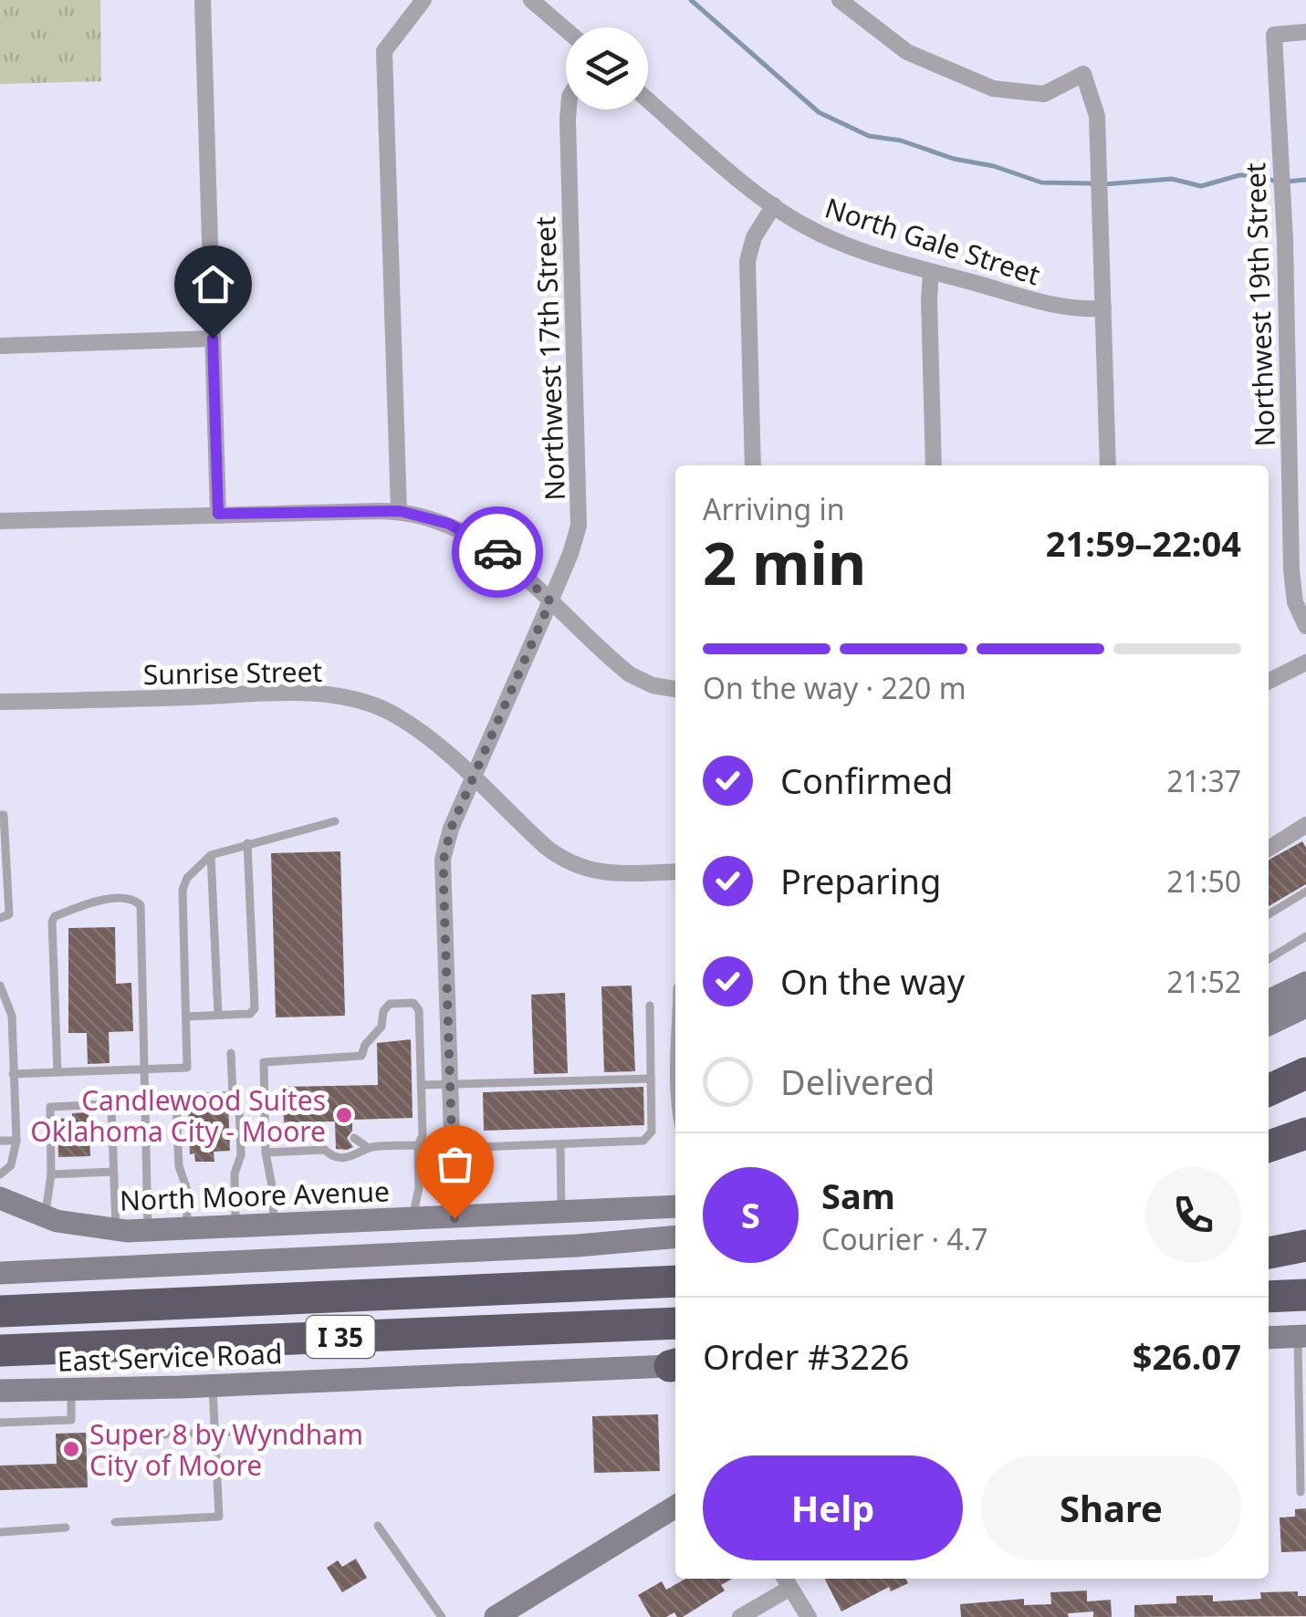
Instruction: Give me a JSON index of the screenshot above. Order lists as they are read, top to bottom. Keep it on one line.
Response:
{"streets":{"highway":["I 35"],"main road":["North Moore Avenue","East Service Road"],"street":["North Gale Street","Northwest 19th Street","Northwest 17th Street","Sunrise Street"]},"crossings":[["Northwest 17th Street","Sunrise Street"],["Northwest 17th Street","North Moore Avenue"]],"places":["Candlewood Suites Oklahoma City - Moore","Super 8 by Wyndham City of Moore"],"page":{"heading":["2 min","Arriving in","21:59–22:04"],"panel":["Sam","Courier · 4.7","Order #3226","$26.07"],"bar":"On the way · 220 m","list":[["Confirmed","21:37"],["Preparing","21:50"],["On the way","21:52"],"Delivered"],"round":"S","buttons":["Help","Share"]}}
